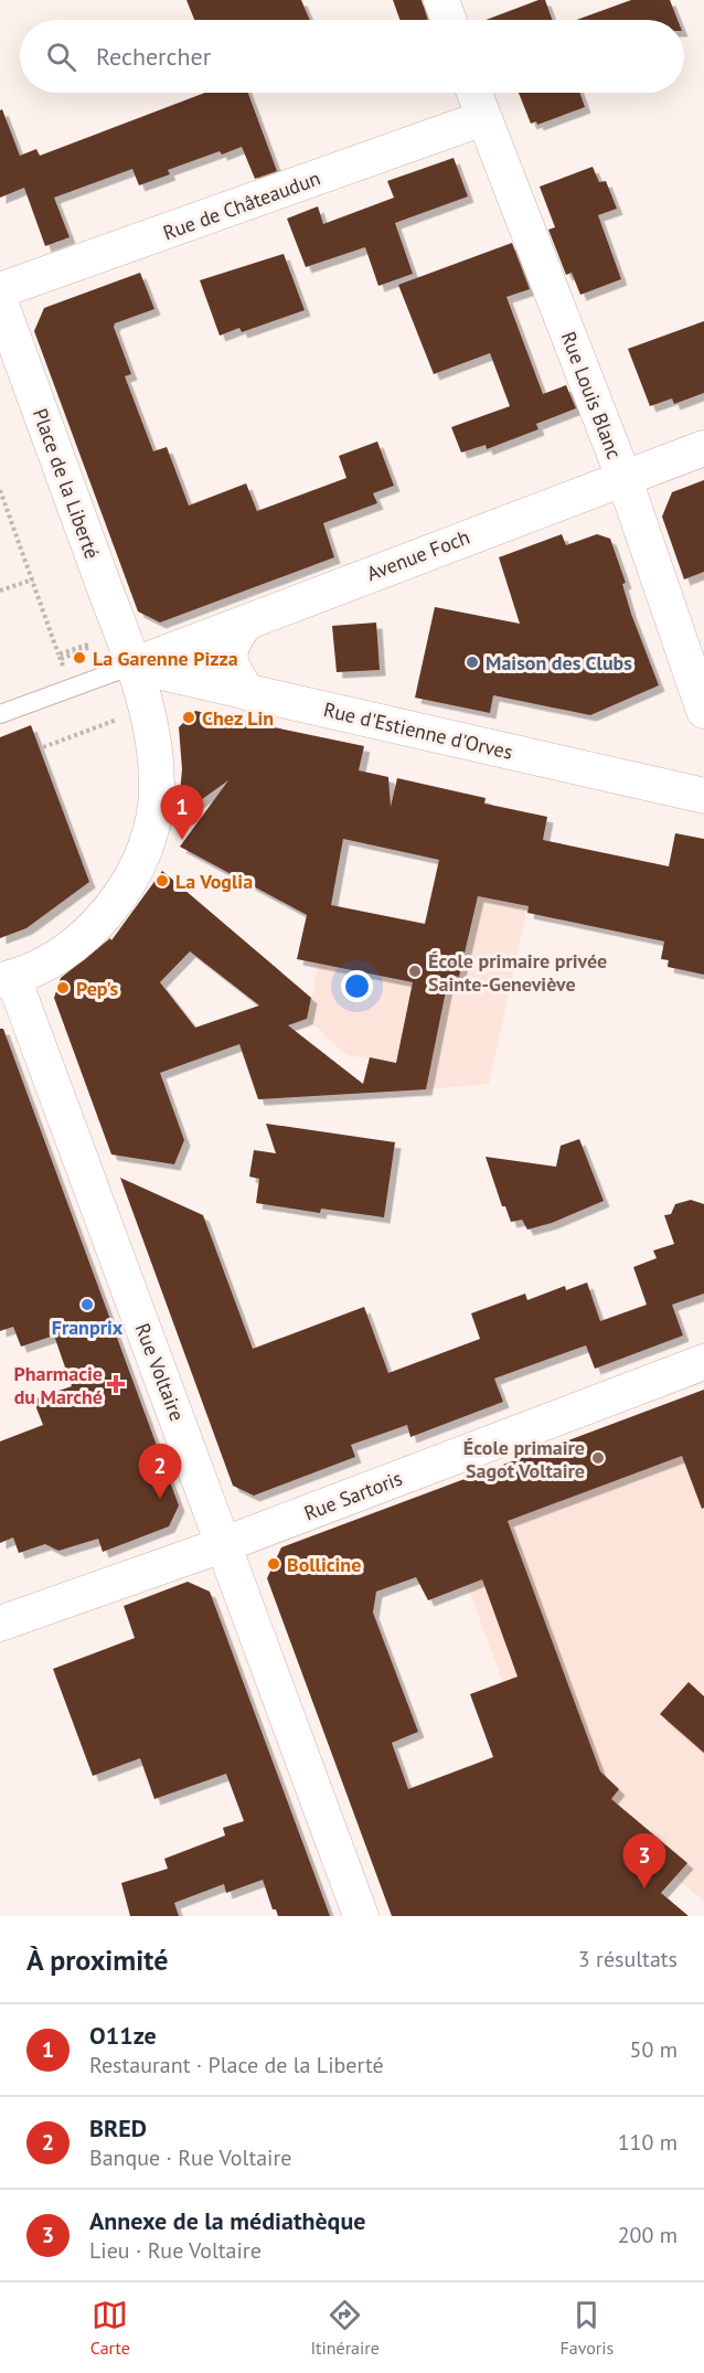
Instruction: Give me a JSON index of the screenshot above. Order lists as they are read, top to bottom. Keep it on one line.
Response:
{"streets":{"street":["Rue de Châteaudun","Rue Louis Blanc","Place de la Liberté","Avenue Foch","Rue d'Estienne d'Orves","Rue Voltaire","Rue Sartoris"]},"crossings":[["Rue de Châteaudun","Rue Louis Blanc"],["Rue Louis Blanc","Avenue Foch"],["Place de la Liberté","Avenue Foch"],["Place de la Liberté","Rue d'Estienne d'Orves"],["Place de la Liberté","Rue Voltaire"],["Avenue Foch","Rue d'Estienne d'Orves"],["Rue Voltaire","Rue Sartoris"]],"places":{"other":["La Garenne Pizza","Maison des Clubs","Chez Lin","La Voglia","École primaire privée Sainte-Geneviève","Pep's","Franprix","École primaire Sagot Voltaire","Bollicine"],"health":["Pharmacie du Marché"]},"page":{"search":"Rechercher","pins":["1","2","3"],"heading":["À proximité","3 résultats"],"list":[{"mark":"1","name":"O11ze","note":"Restaurant · Place de la Liberté","value":"50 m"},{"mark":"2","name":"BRED","note":"Banque · Rue Voltaire","value":"110 m"},{"mark":"3","name":"Annexe de la médiathèque","note":"Lieu · Rue Voltaire","value":"200 m"}],"nav":["Carte","Itinéraire","Favoris"]}}
